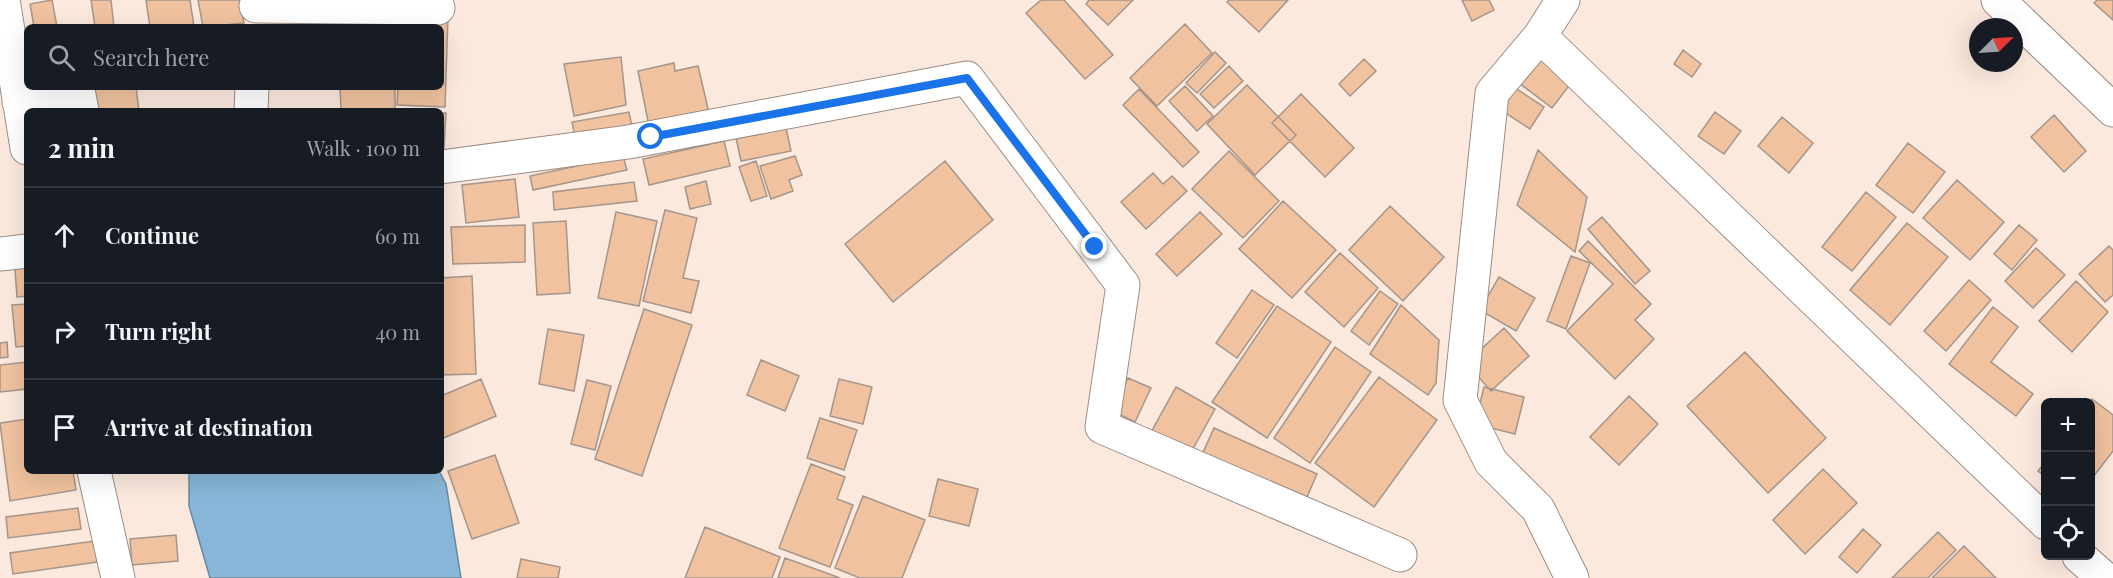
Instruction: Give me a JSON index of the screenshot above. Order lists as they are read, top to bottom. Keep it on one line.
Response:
{"north":"top right","page":{"search":"Search here","heading":["2 min","Walk · 100 m"],"list":[["Continue","60 m"],["Turn right","40 m"],"Arrive at destination"],"map_buttons":["+","−"]}}
